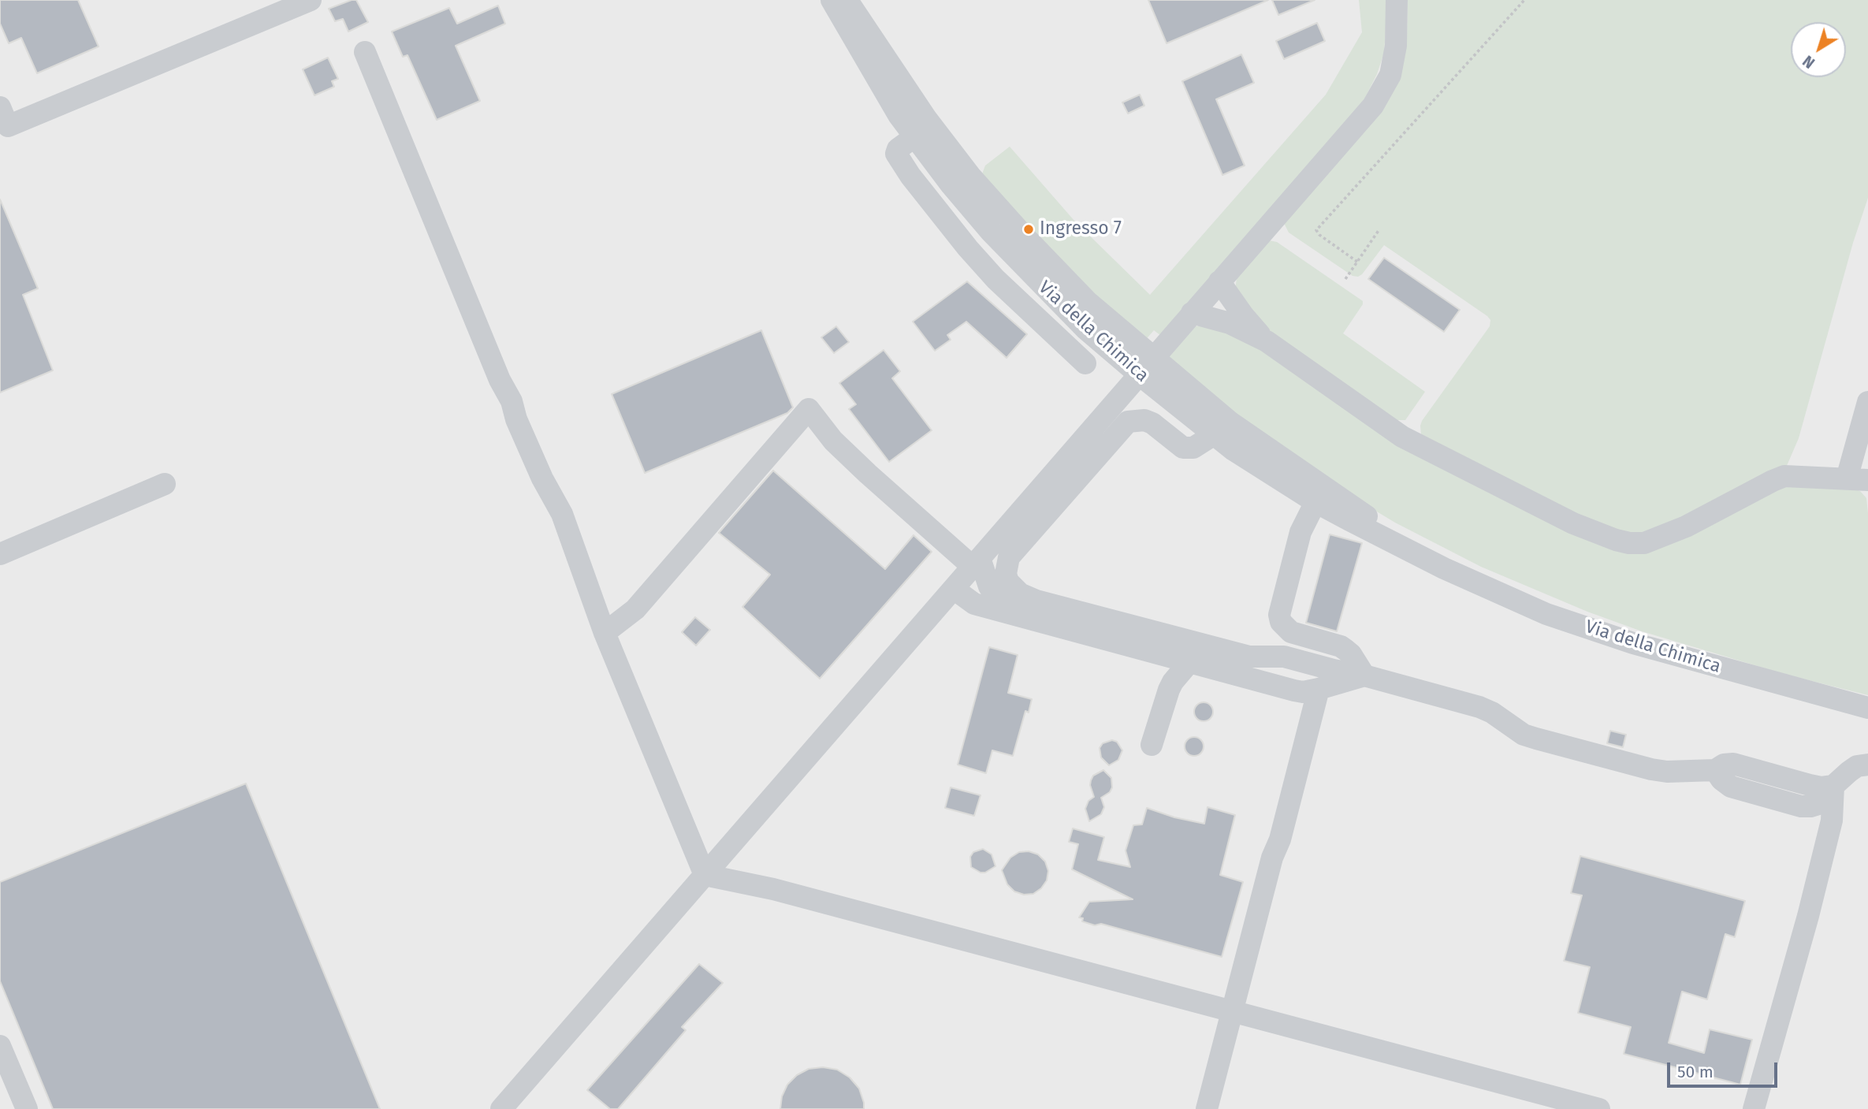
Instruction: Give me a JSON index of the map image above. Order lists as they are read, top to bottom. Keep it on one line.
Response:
{"streets":{"lane":["Via della Chimica"]},"places":["Ingresso 7"],"scale_bar":"50 m","north":"bottom left"}
